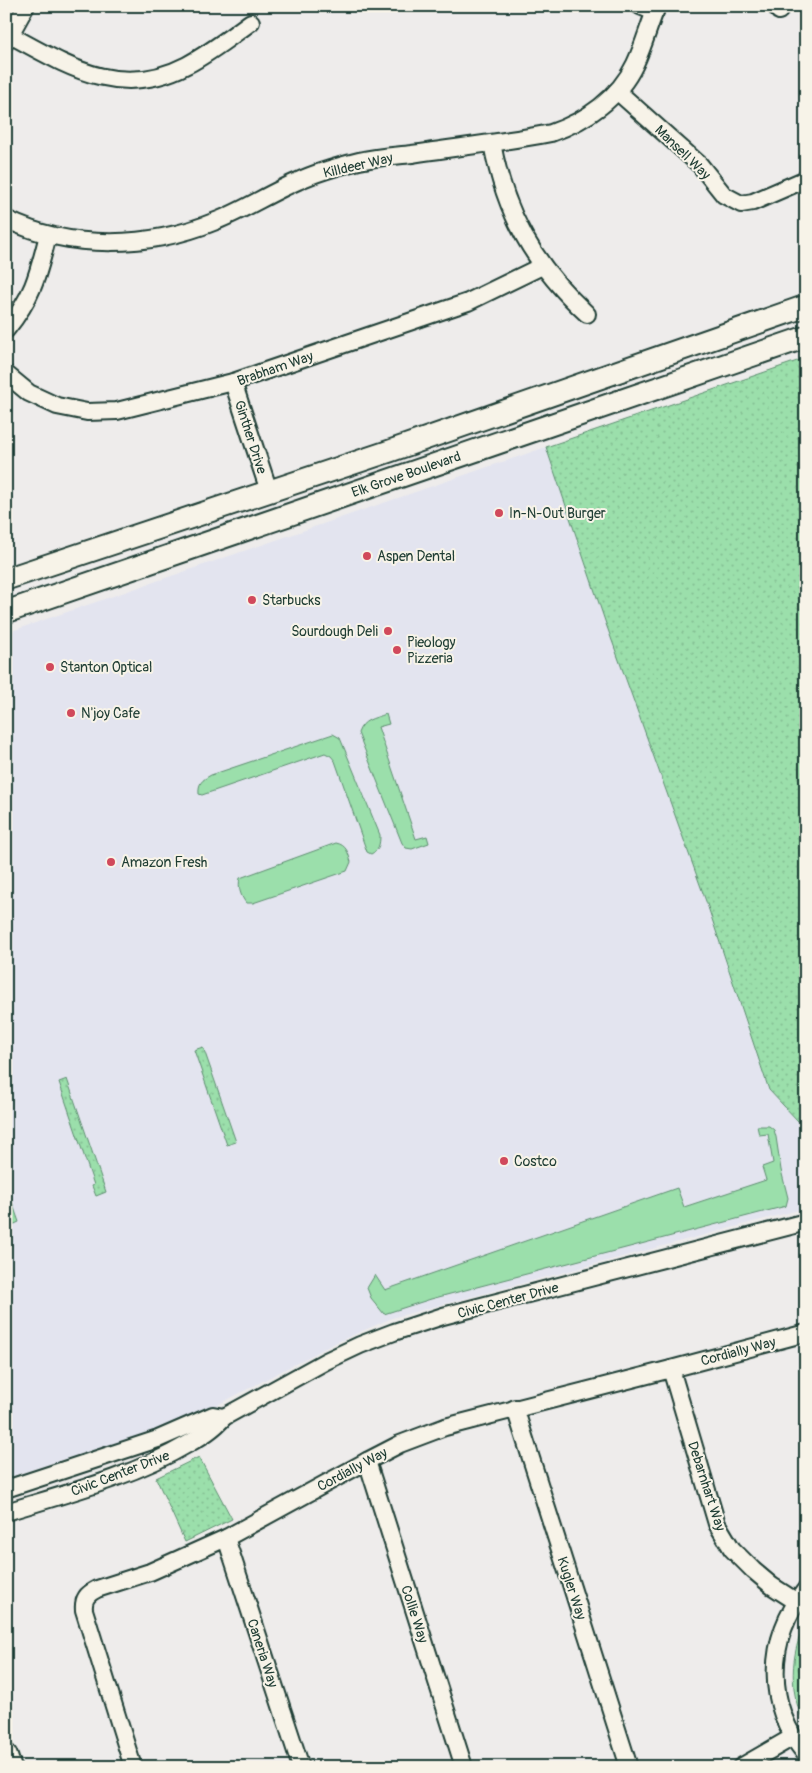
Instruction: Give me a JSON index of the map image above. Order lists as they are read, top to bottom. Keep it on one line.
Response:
{"streets":{"main road":["Elk Grove Boulevard"],"street":["Mansell Way","Killdeer Way","Brabham Way","Ginther Drive","Civic Center Drive","Cordially Way","Debarnhart Way","Kugler Way","Collie Way","Caneria Way"]},"crossings":[["Mansell Way","Killdeer Way"],["Brabham Way","Ginther Drive"],["Ginther Drive","Elk Grove Boulevard"],["Cordially Way","Debarnhart Way"],["Cordially Way","Kugler Way"],["Cordially Way","Collie Way"],["Cordially Way","Caneria Way"]],"places":["In-N-Out Burger","Aspen Dental","Starbucks","Sourdough Deli","Pieology Pizzeria","Stanton Optical","N'joy Cafe","Amazon Fresh","Costco"]}
